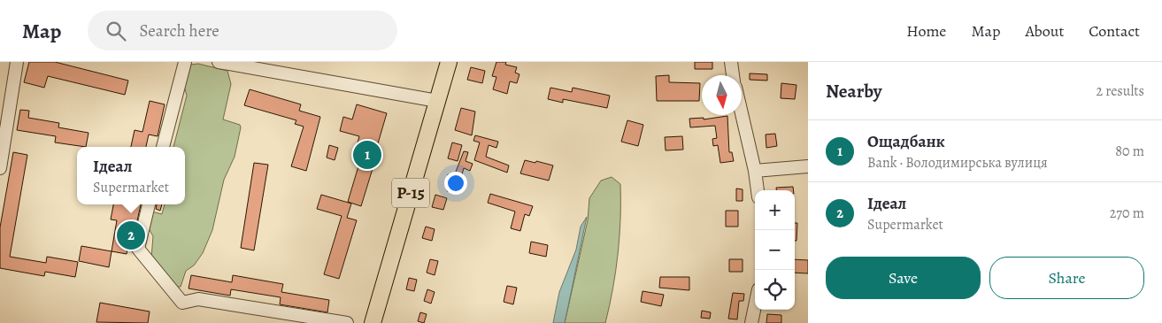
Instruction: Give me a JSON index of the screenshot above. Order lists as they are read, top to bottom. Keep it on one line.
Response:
{"streets":{"main road":["Р-15"]},"north":"bottom","page":{"header":"Map","search":"Search here","nav":["Home","Map","About","Contact"],"heading":["Nearby","2 results"],"list":[{"mark":"1","name":"Ощадбанк","note":"Bank · Володимирська вулиця","value":"80 m"},{"mark":"2","name":"Ідеал","note":"Supermarket","value":"270 m"}],"pins":["1","2"],"popup":["Ідеал","Supermarket"],"map_buttons":["+","−"],"buttons":["Save","Share"]}}
